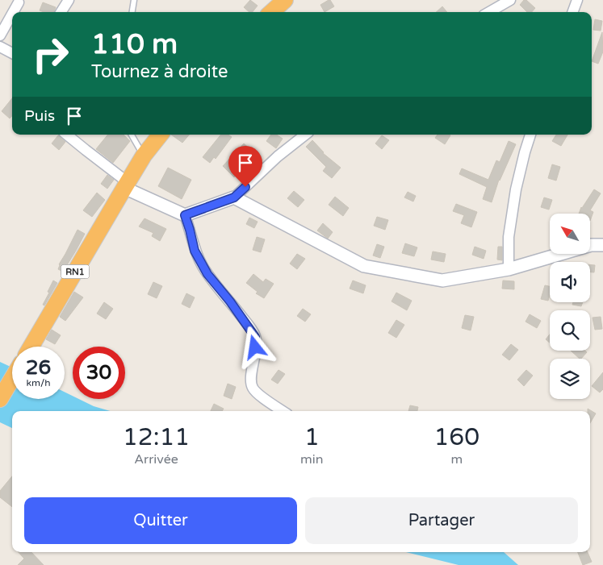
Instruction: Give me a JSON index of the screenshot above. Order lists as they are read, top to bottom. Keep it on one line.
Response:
{"streets":{"highway":["RN1"]},"north":"top left","page":{"turn":["110 m","Tournez à droite"],"then":"Puis","speed":"26 km/h","limit":"30","eta":["12:11","Arrivée","1","min","160","m"],"buttons":["Quitter","Partager"]}}
